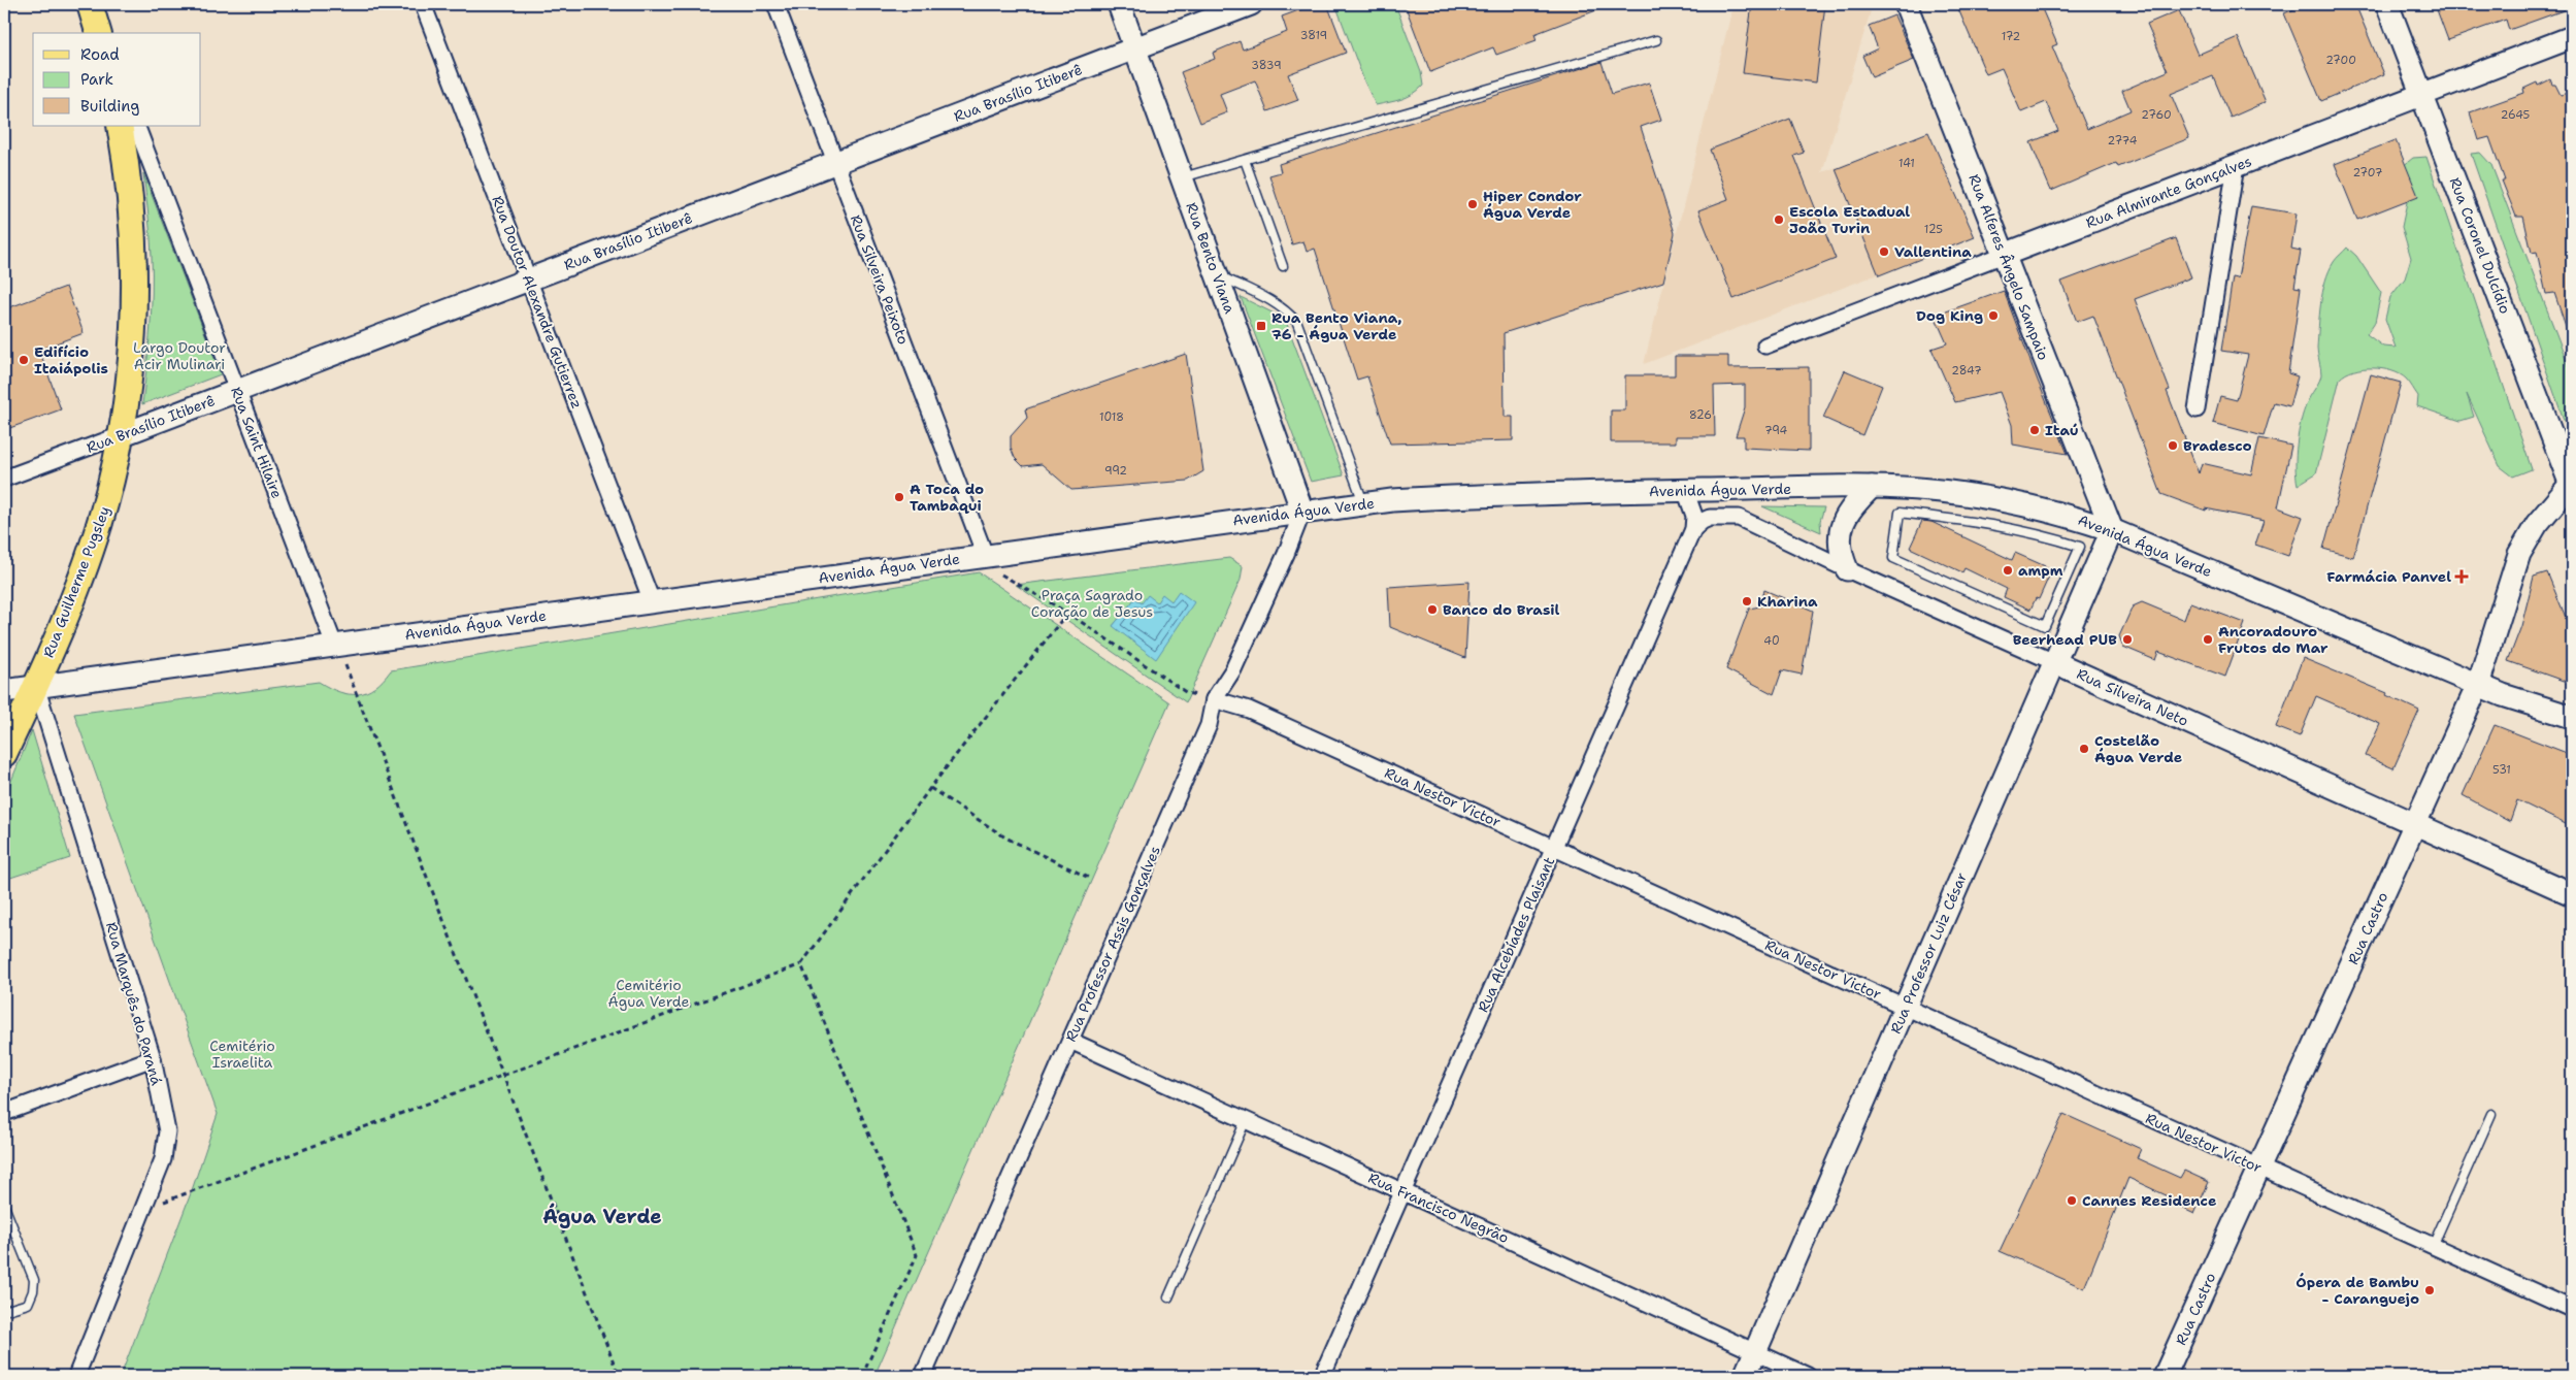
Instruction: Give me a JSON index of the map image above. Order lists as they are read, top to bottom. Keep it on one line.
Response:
{"streets":{"main road":["Rua Brasílio Itiberê","Rua Almirante Gonçalves","Rua Coronel Dulcídio","Rua Bento Viana","Rua Alferes Ângelo Sampaio","Avenida Água Verde","Rua Guilherme Pugsley","Rua Silveira Neto","Rua Castro","Rua Professor Luiz César"],"street":["Rua Silveira Peixoto","Rua Doutor Alexandre Gutierrez","Rua Saint Hilaire","Rua Nestor Victor","Rua Alcebíades Plaisant","Rua Professor Assis Gonçalves","Rua Marquês do Paraná","Rua Francisco Negrão"]},"crossings":[["Rua Brasílio Itiberê","Rua Bento Viana"],["Rua Brasílio Itiberê","Rua Silveira Peixoto"],["Rua Brasílio Itiberê","Rua Doutor Alexandre Gutierrez"],["Rua Brasílio Itiberê","Rua Saint Hilaire"],["Rua Brasílio Itiberê","Rua Guilherme Pugsley"],["Rua Almirante Gonçalves","Rua Coronel Dulcídio"],["Rua Almirante Gonçalves","Rua Alferes Ângelo Sampaio"],["Rua Coronel Dulcídio","Rua Castro"],["Rua Bento Viana","Avenida Água Verde"],["Rua Bento Viana","Rua Professor Assis Gonçalves"],["Rua Alferes Ângelo Sampaio","Avenida Água Verde"],["Rua Alferes Ângelo Sampaio","Rua Professor Luiz César"],["Rua Silveira Peixoto","Avenida Água Verde"],["Rua Doutor Alexandre Gutierrez","Avenida Água Verde"],["Rua Saint Hilaire","Avenida Água Verde"],["Avenida Água Verde","Rua Guilherme Pugsley"],["Avenida Água Verde","Rua Castro"],["Avenida Água Verde","Rua Professor Assis Gonçalves"],["Avenida Água Verde","Rua Professor Luiz César"],["Avenida Água Verde","Rua Marquês do Paraná"],["Rua Guilherme Pugsley","Rua Marquês do Paraná"],["Rua Silveira Neto","Rua Castro"],["Rua Silveira Neto","Rua Alcebíades Plaisant"],["Rua Silveira Neto","Rua Professor Luiz César"],["Rua Nestor Victor","Rua Castro"],["Rua Nestor Victor","Rua Alcebíades Plaisant"],["Rua Nestor Victor","Rua Professor Assis Gonçalves"],["Rua Nestor Victor","Rua Professor Luiz César"],["Rua Alcebíades Plaisant","Rua Francisco Negrão"],["Rua Professor Assis Gonçalves","Rua Francisco Negrão"],["Rua Professor Luiz César","Rua Francisco Negrão"]],"districts":["Água Verde"],"parks":["Largo Doutor Acir Mulinari","Praça Sagrado Coração de Jesus","Cemitério Água Verde","Cemitério Israelita"],"places":{"other":["Hiper Condor Água Verde","Escola Estadual João Turin","Vallentina","Dog King","Edifício Itaiápolis","Itaú","Bradesco","A Toca do Tambaqui","ampm","Kharina","Banco do Brasil","Beerhead PUB","Ancoradouro Frutos do Mar","Costelão Água Verde","Cannes Residence","Ópera de Bambu - Caranguejo"],"transit":["Rua Bento Viana, 76 - Água Verde"],"health":["Farmácia Panvel"]},"house_numbers":["3819","172","2700","3839","2760","2645","2774","141","2707","125","2847","826","1018","794","992","40","531"],"legend":["Road","Park","Building"]}
